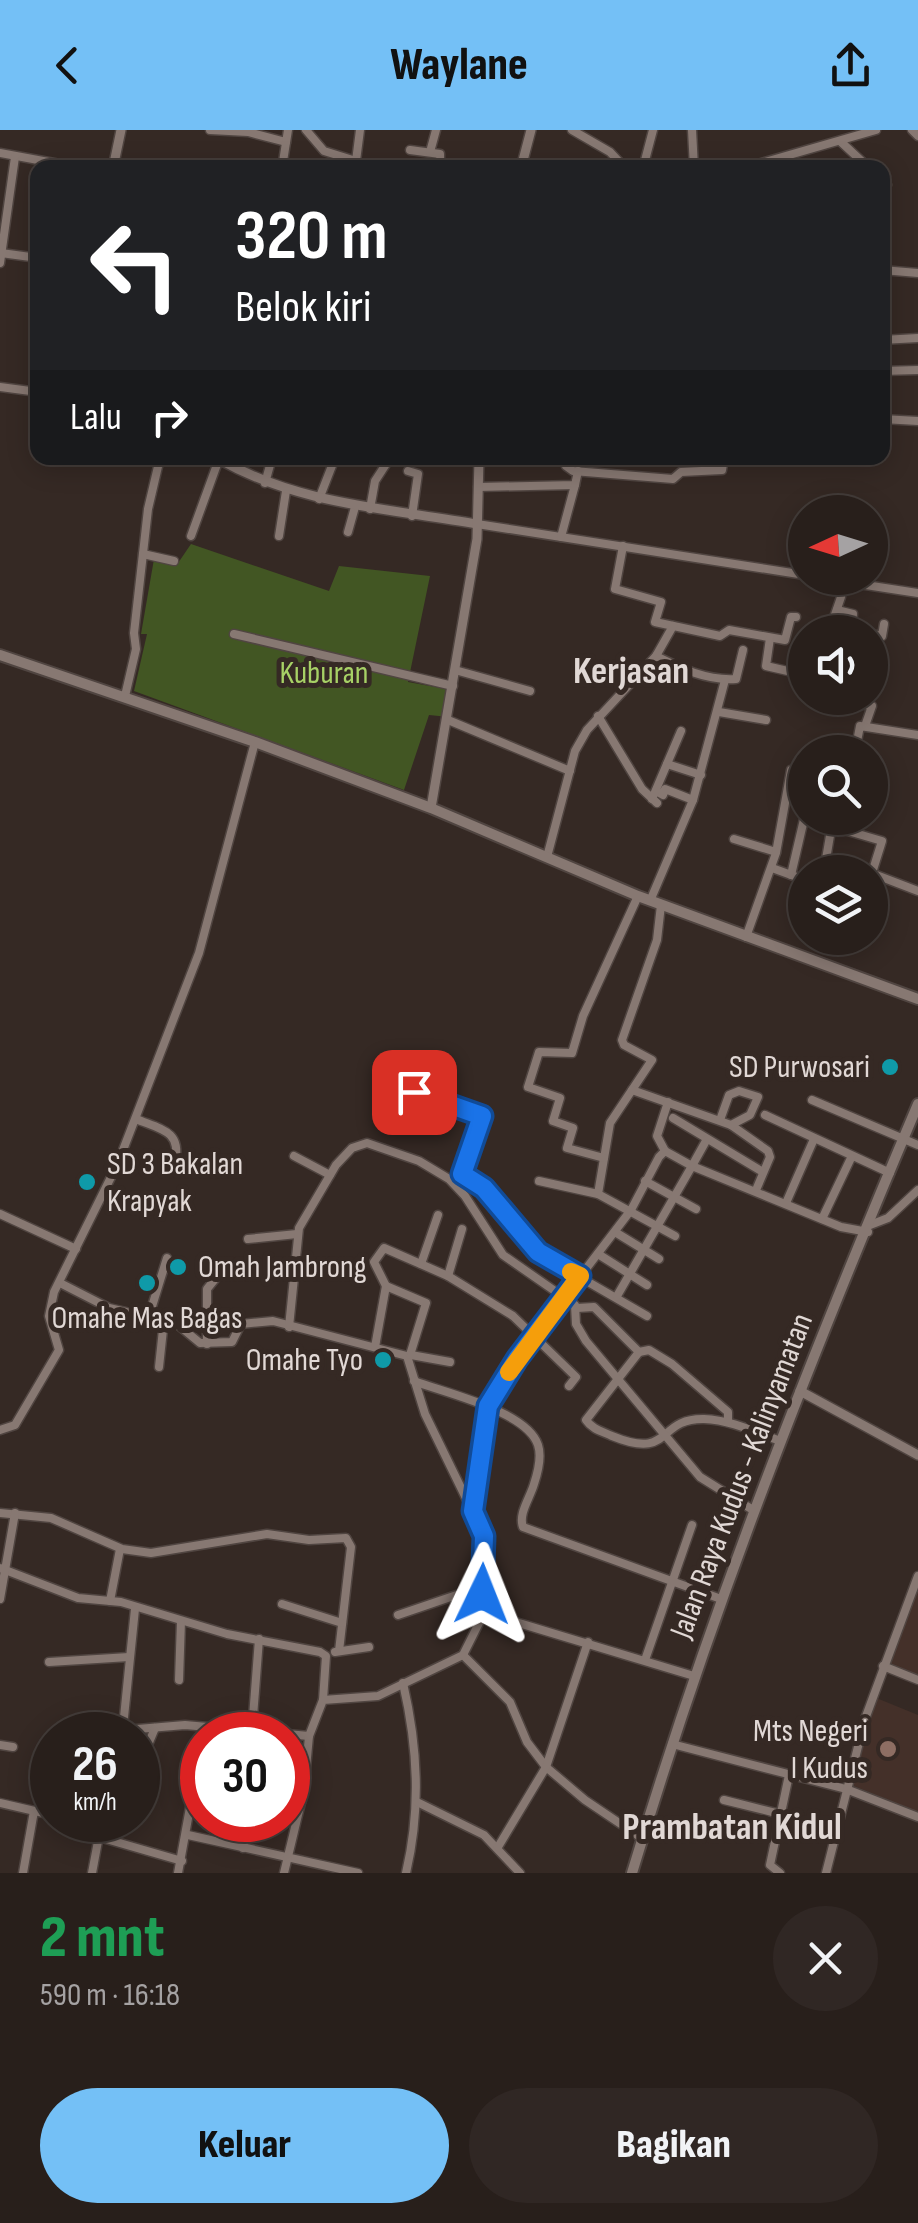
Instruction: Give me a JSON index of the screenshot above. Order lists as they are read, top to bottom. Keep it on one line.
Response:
{"streets":{"main road":["Jalan Raya Kudus - Kalinyamatan"]},"districts":["Kerjasan","Prambatan Kidul"],"parks":["Kuburan"],"places":["SD Purwosari","SD 3 Bakalan Krapyak","Omah Jambrong","Omahe Mas Bagas","Omahe Tyo","Mts Negeri I Kudus"],"north":"left","page":{"header":"Waylane","turn":["320 m","Belok kiri"],"then":"Lalu","speed":"26 km/h","limit":"30","heading":["2 mnt","590 m · 16:18"],"buttons":["Keluar","Bagikan"]}}
